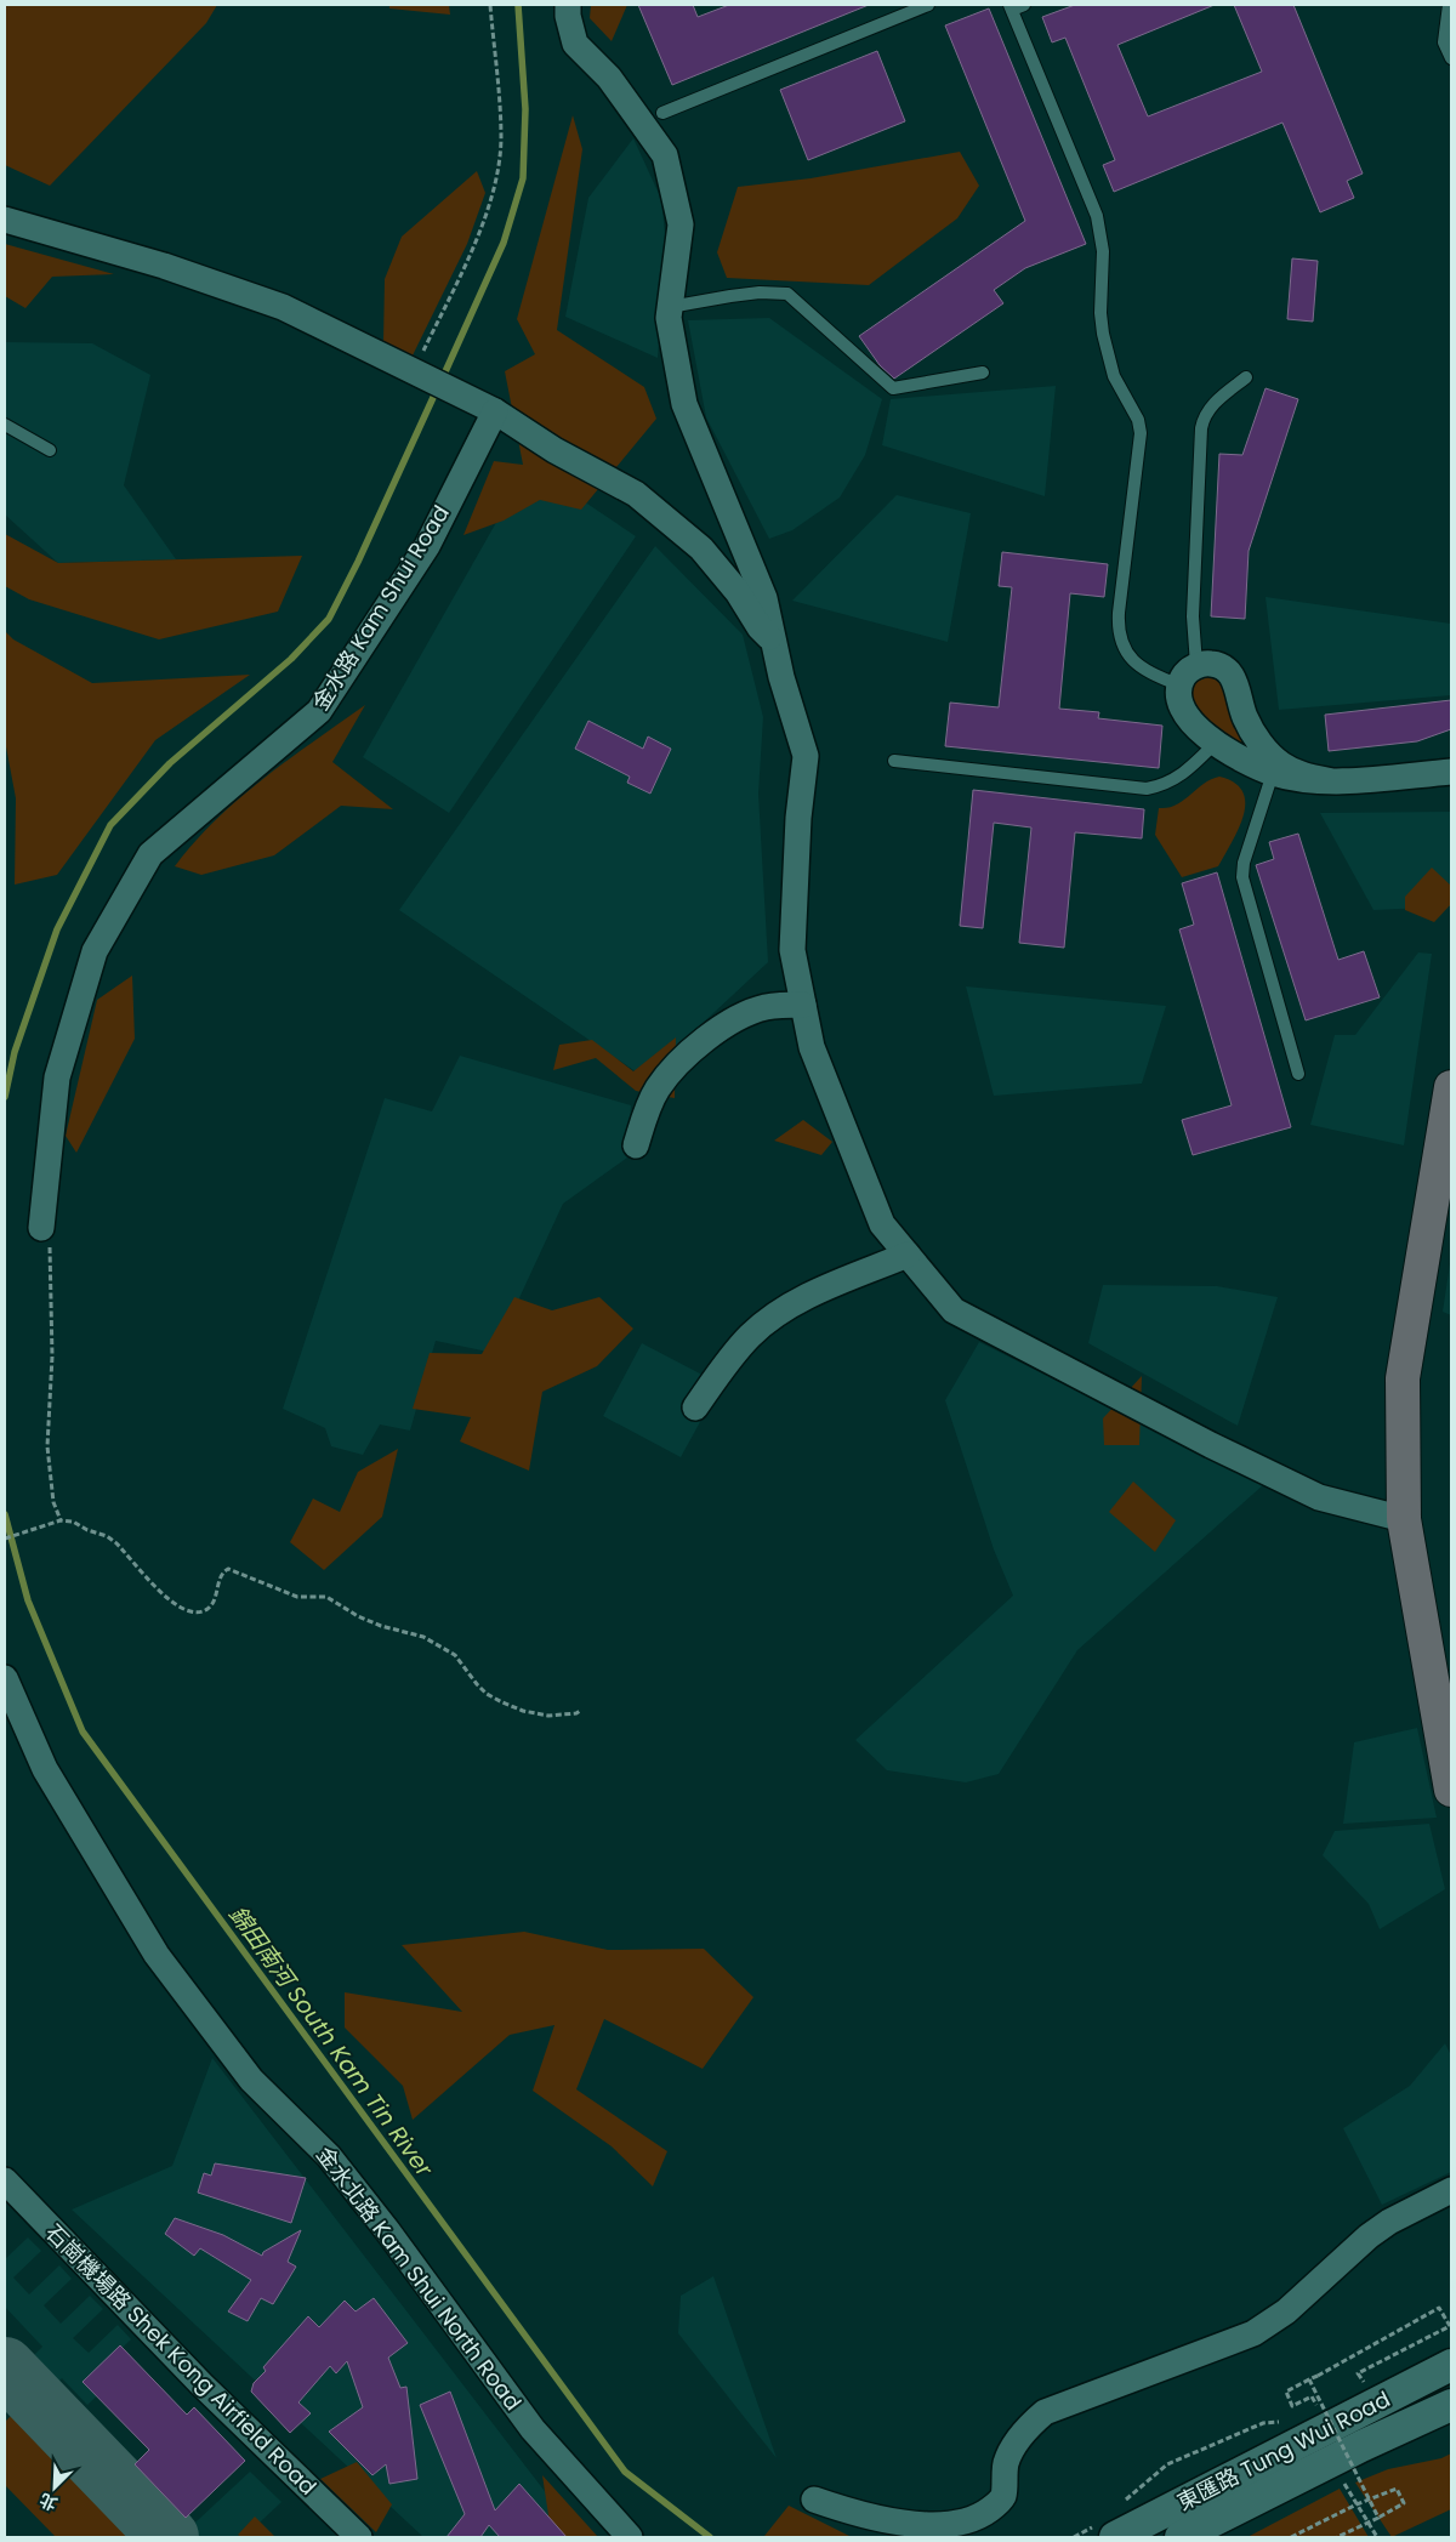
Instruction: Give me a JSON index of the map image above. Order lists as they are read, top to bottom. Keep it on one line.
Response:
{"streets":{"street":["金水路 Kam Shui Road","金水北路 Kam Shui North Road","石崗機場路 Shek Kong Airfield Road","東匯路 Tung Wui Road"]},"water":["錦田南河 South Kam Tin River"],"north":"bottom left"}
